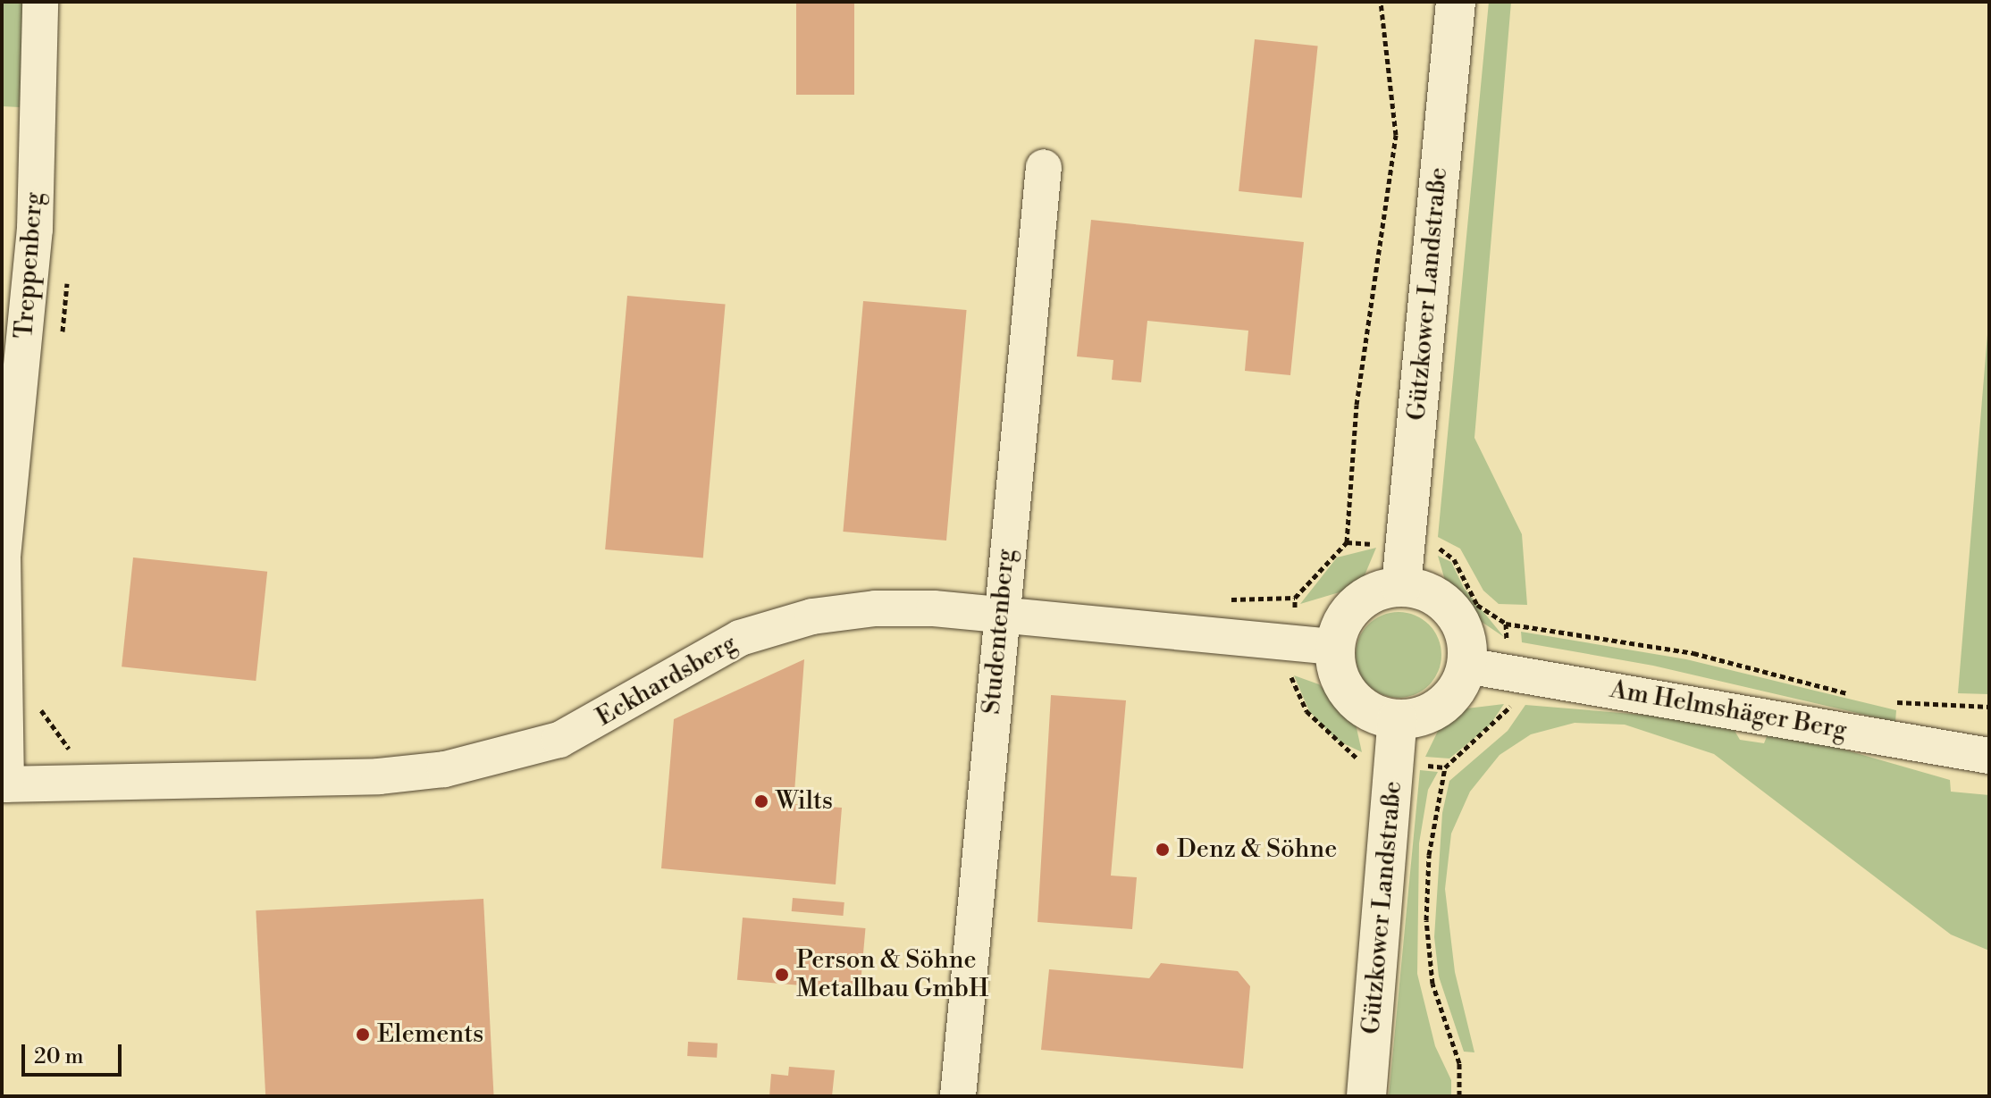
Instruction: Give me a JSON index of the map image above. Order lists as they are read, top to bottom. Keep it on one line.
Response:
{"streets":{"main road":["Gützkower Landstraße"],"street":["Treppenberg","Studentenberg","Eckhardsberg","Am Helmshäger Berg"]},"crossings":[["Treppenberg","Eckhardsberg"],["Gützkower Landstraße","Eckhardsberg"],["Gützkower Landstraße","Am Helmshäger Berg"],["Studentenberg","Eckhardsberg"],["Eckhardsberg","Am Helmshäger Berg"]],"places":["Wilts","Denz & Söhne","Person & Söhne Metallbau GmbH","Elements"],"scale_bar":"20 m"}
